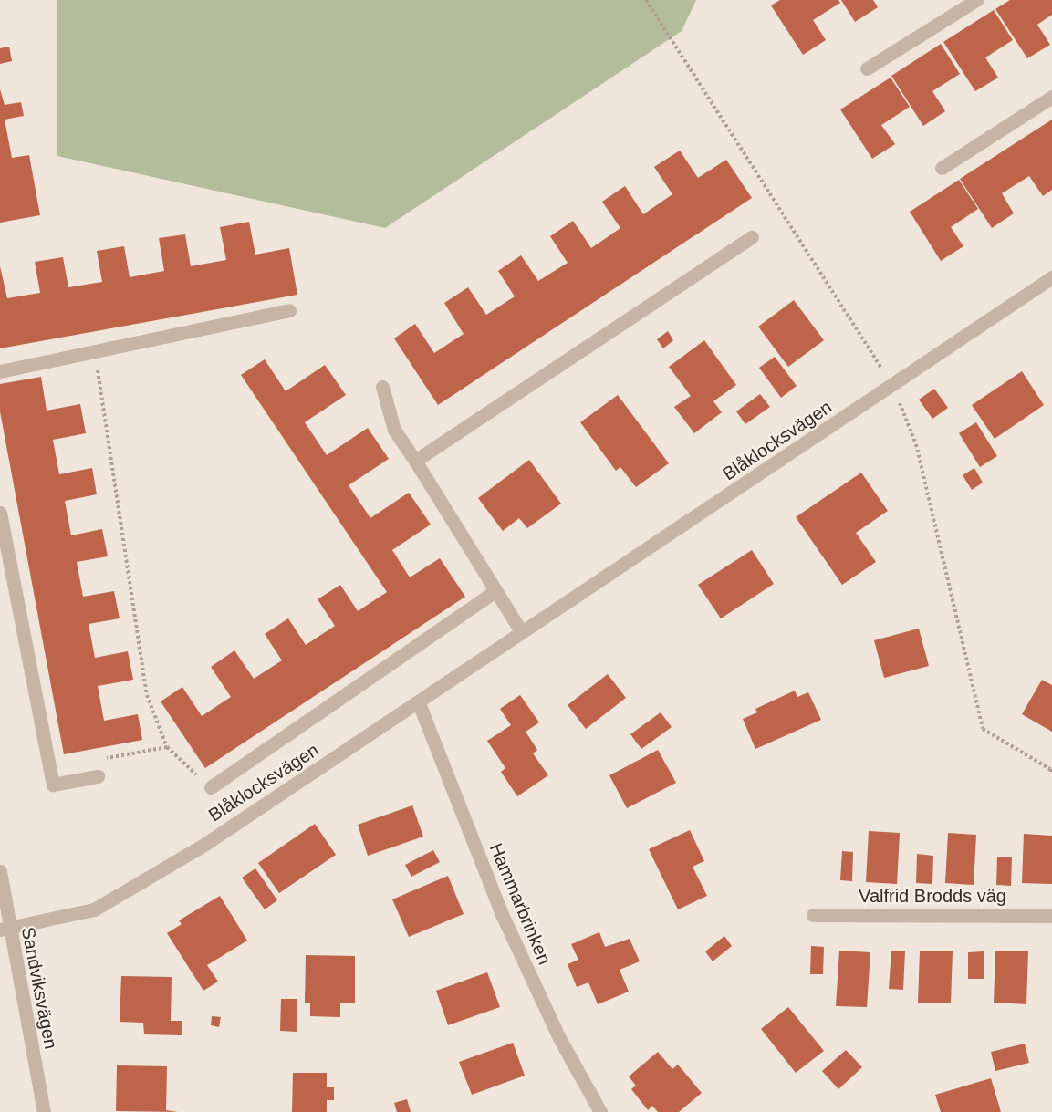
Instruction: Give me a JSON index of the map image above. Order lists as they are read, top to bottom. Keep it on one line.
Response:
{"streets":{"street":["Blåklocksvägen","Valfrid Brodds väg","Hammarbrinken","Sandviksvägen"]},"crossings":[["Blåklocksvägen","Hammarbrinken"],["Blåklocksvägen","Sandviksvägen"]]}
